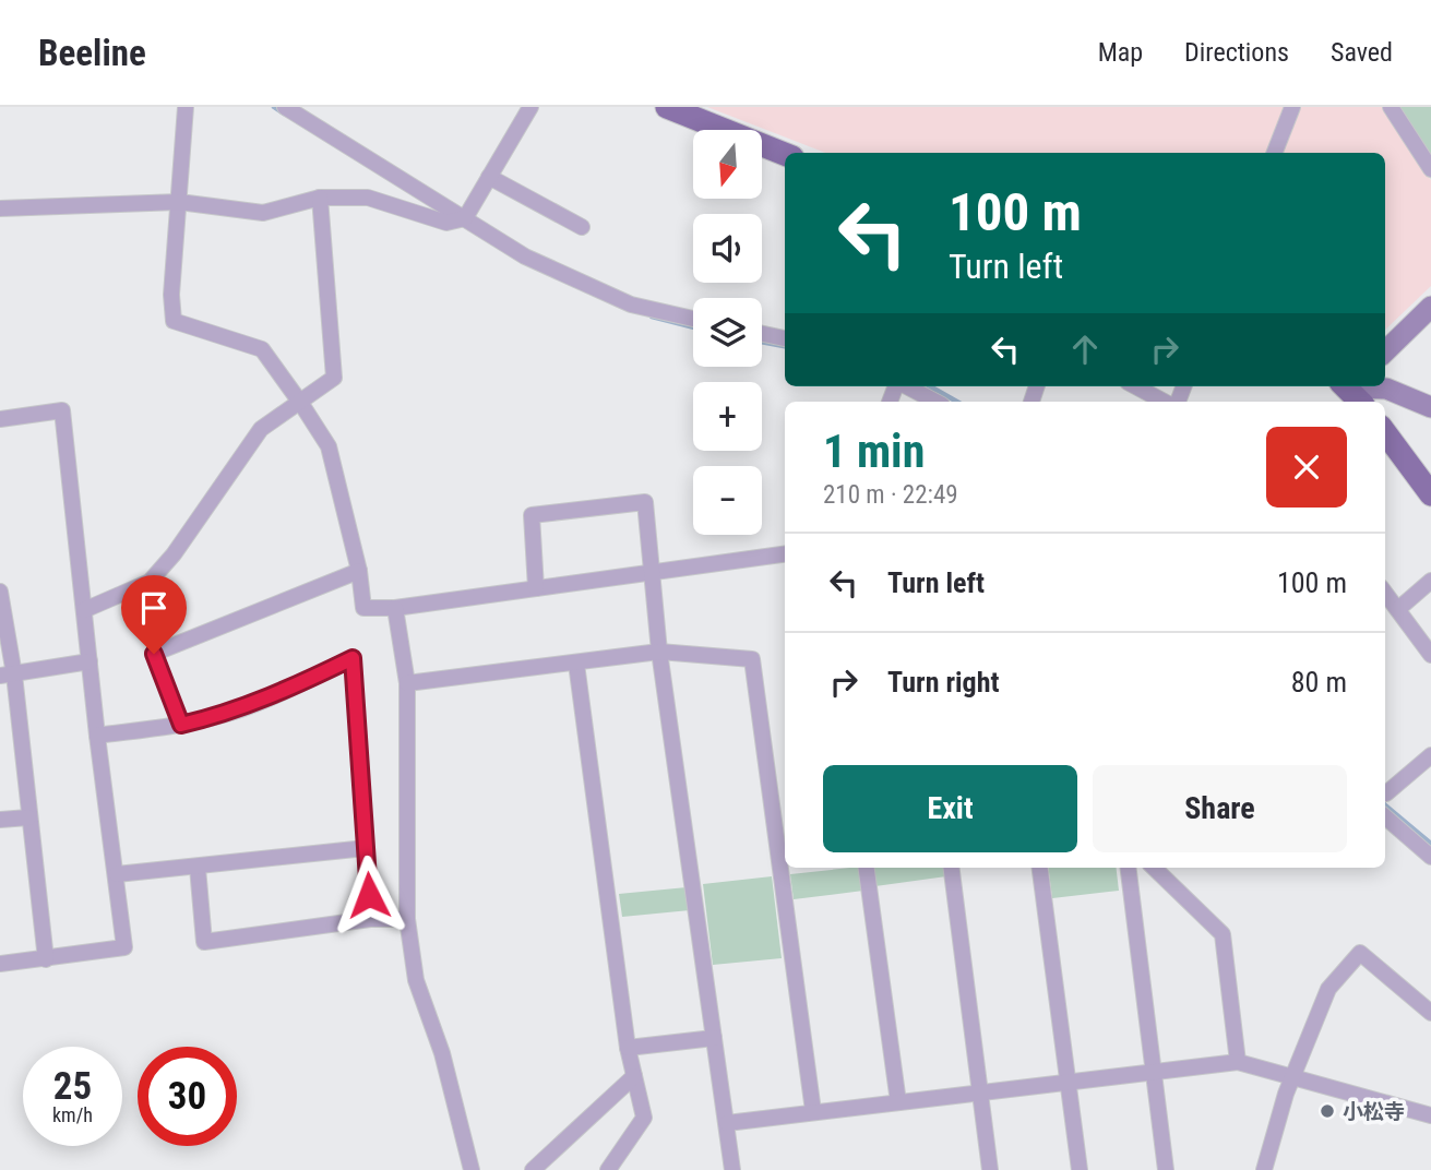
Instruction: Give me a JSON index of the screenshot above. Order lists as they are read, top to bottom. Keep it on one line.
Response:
{"places":["小松寺"],"north":"bottom","page":{"header":"Beeline","nav":["Map","Directions","Saved"],"map_buttons":["+","−"],"turn":["100 m","Turn left"],"heading":["1 min","210 m · 22:49"],"list":[{"name":"Turn left","value":"100 m"},{"name":"Turn right","value":"80 m"}],"buttons":["Exit","Share"],"speed":"25 km/h","limit":"30"}}
